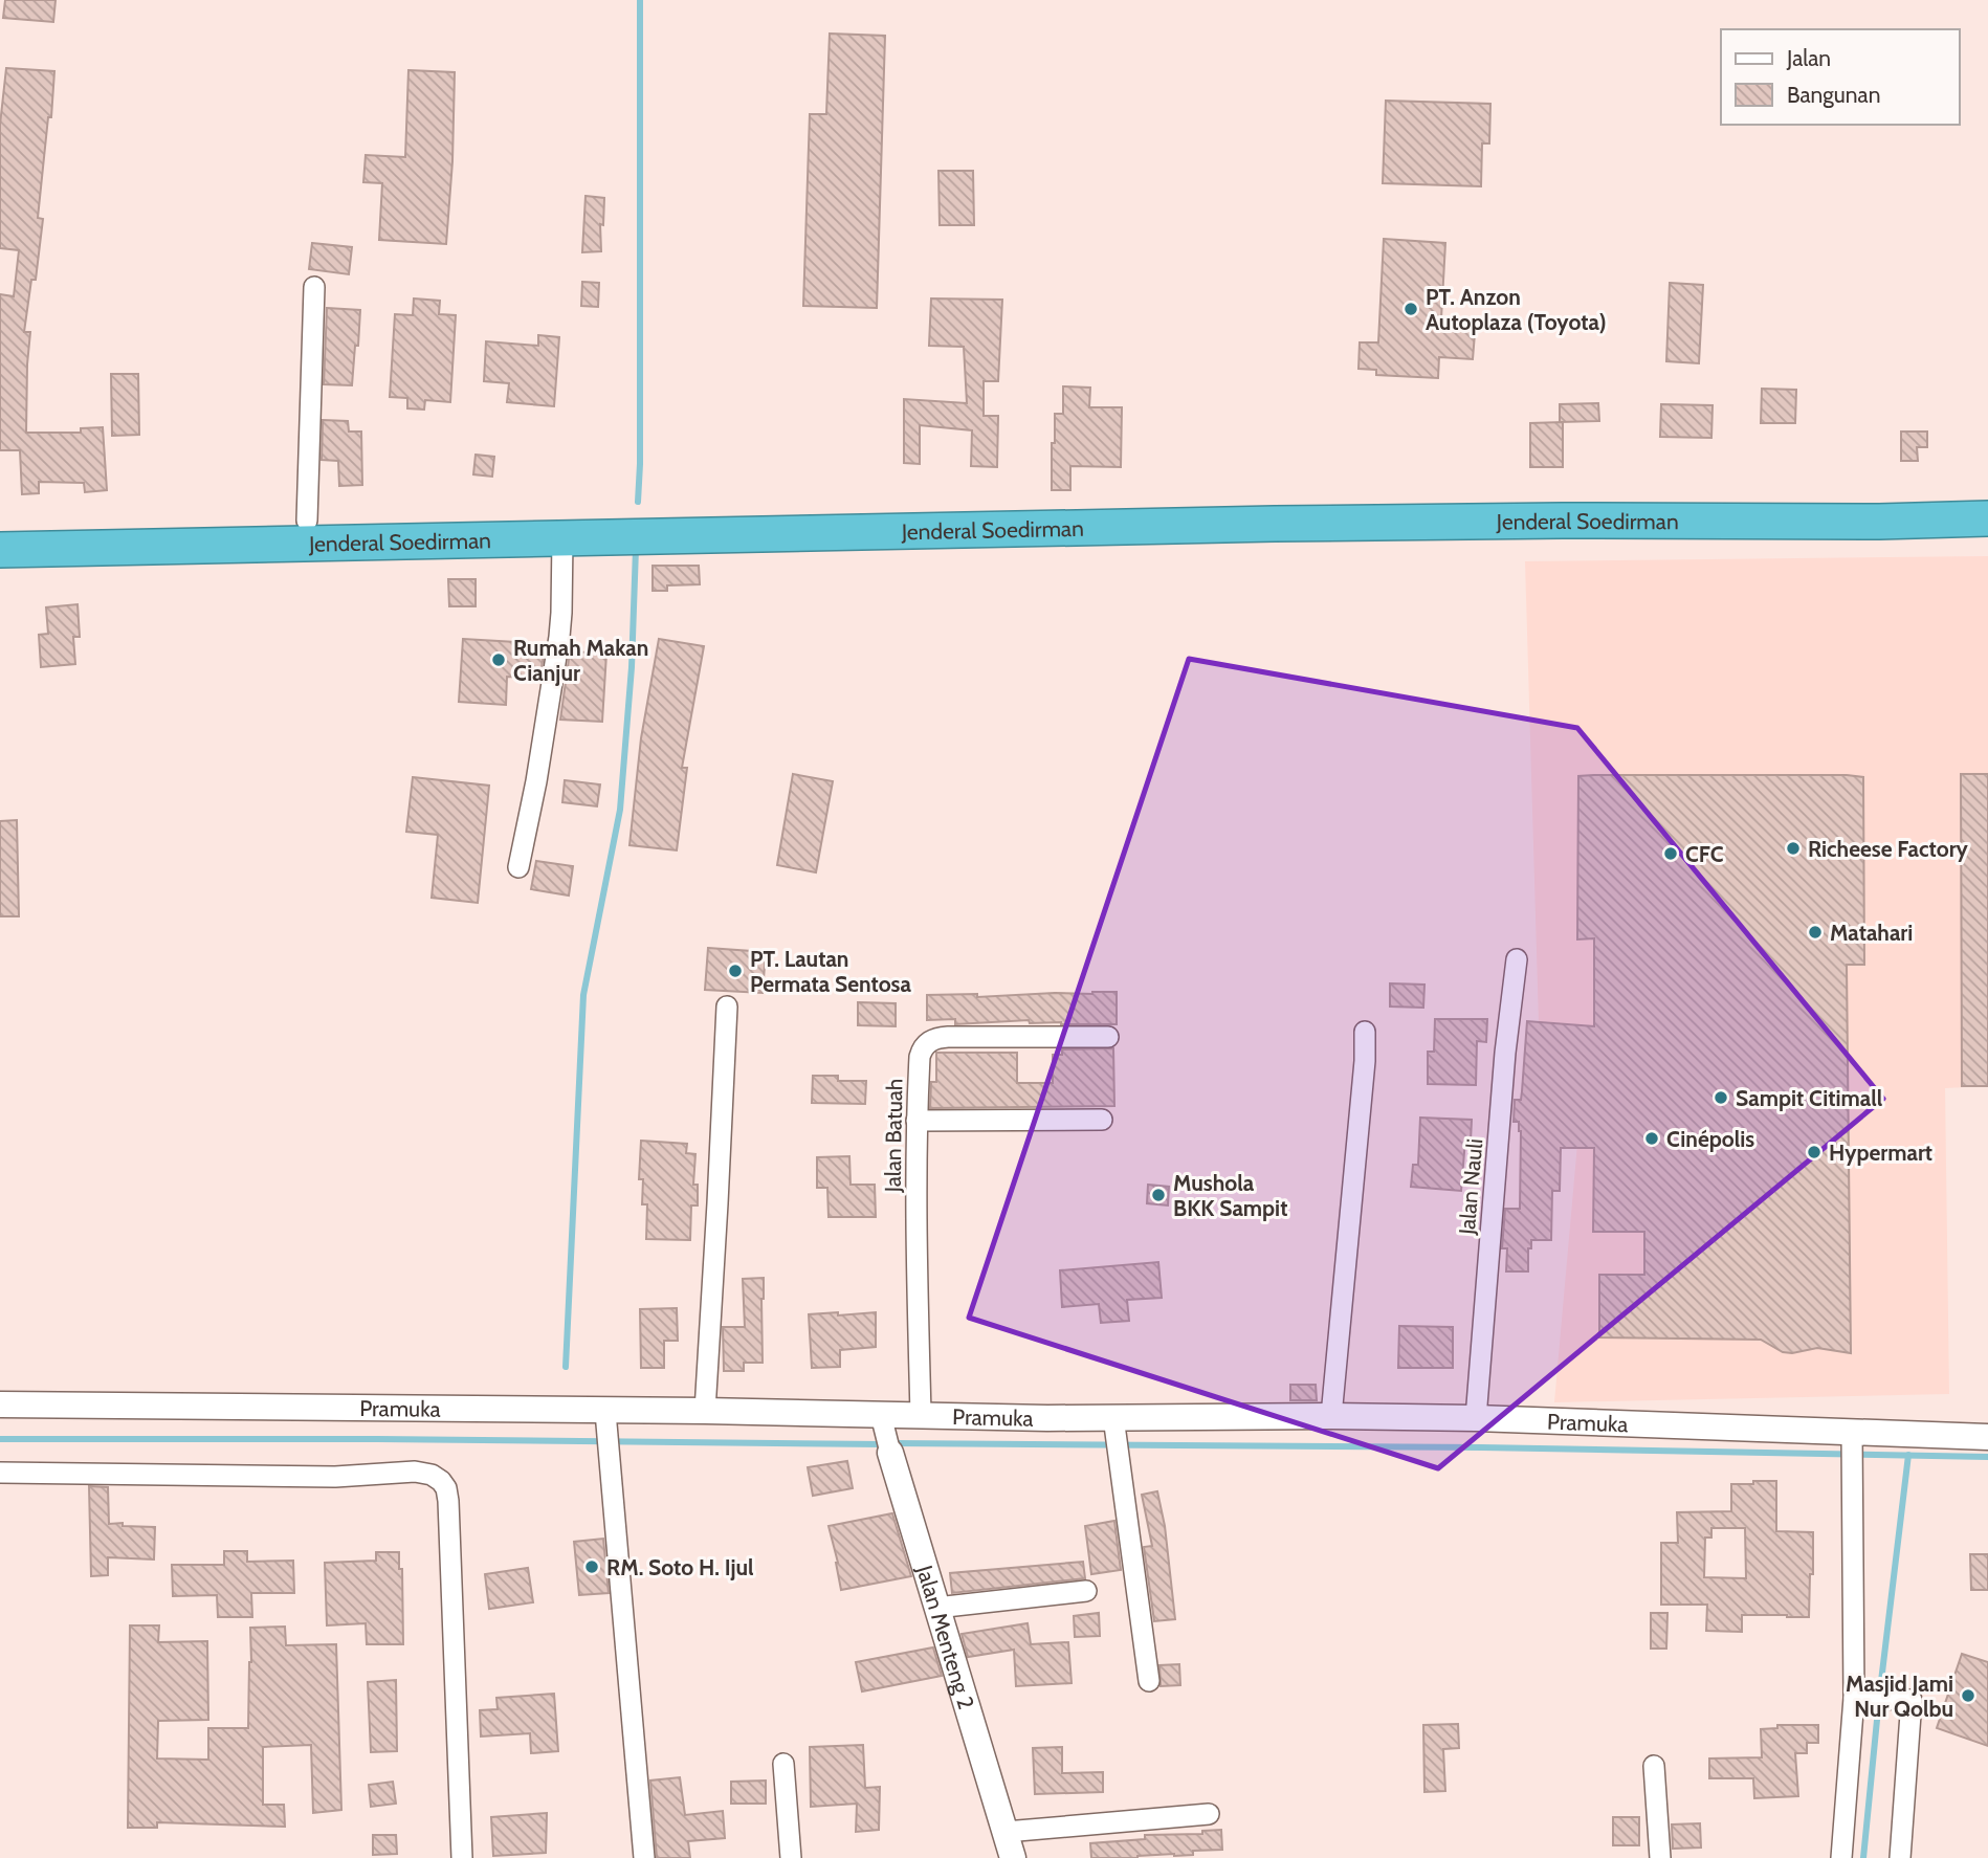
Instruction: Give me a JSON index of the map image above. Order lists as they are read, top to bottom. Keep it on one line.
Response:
{"streets":{"highway":["Jenderal Soedirman"],"street":["Jalan Batuah","Jalan Nauli","Pramuka","Jalan Menteng 2"]},"crossings":[["Jalan Batuah","Pramuka"],["Jalan Nauli","Pramuka"],["Pramuka","Jalan Menteng 2"]],"places":["PT. Anzon Autoplaza (Toyota)","Rumah Makan Cianjur","Richeese Factory","CFC","Matahari","PT. Lautan Permata Sentosa","Sampit Citimall","Cinépolis","Hypermart","Mushola BKK Sampit","RM. Soto H. Ijul","Masjid Jami Nur Qolbu"],"legend":["Jalan","Bangunan"]}
